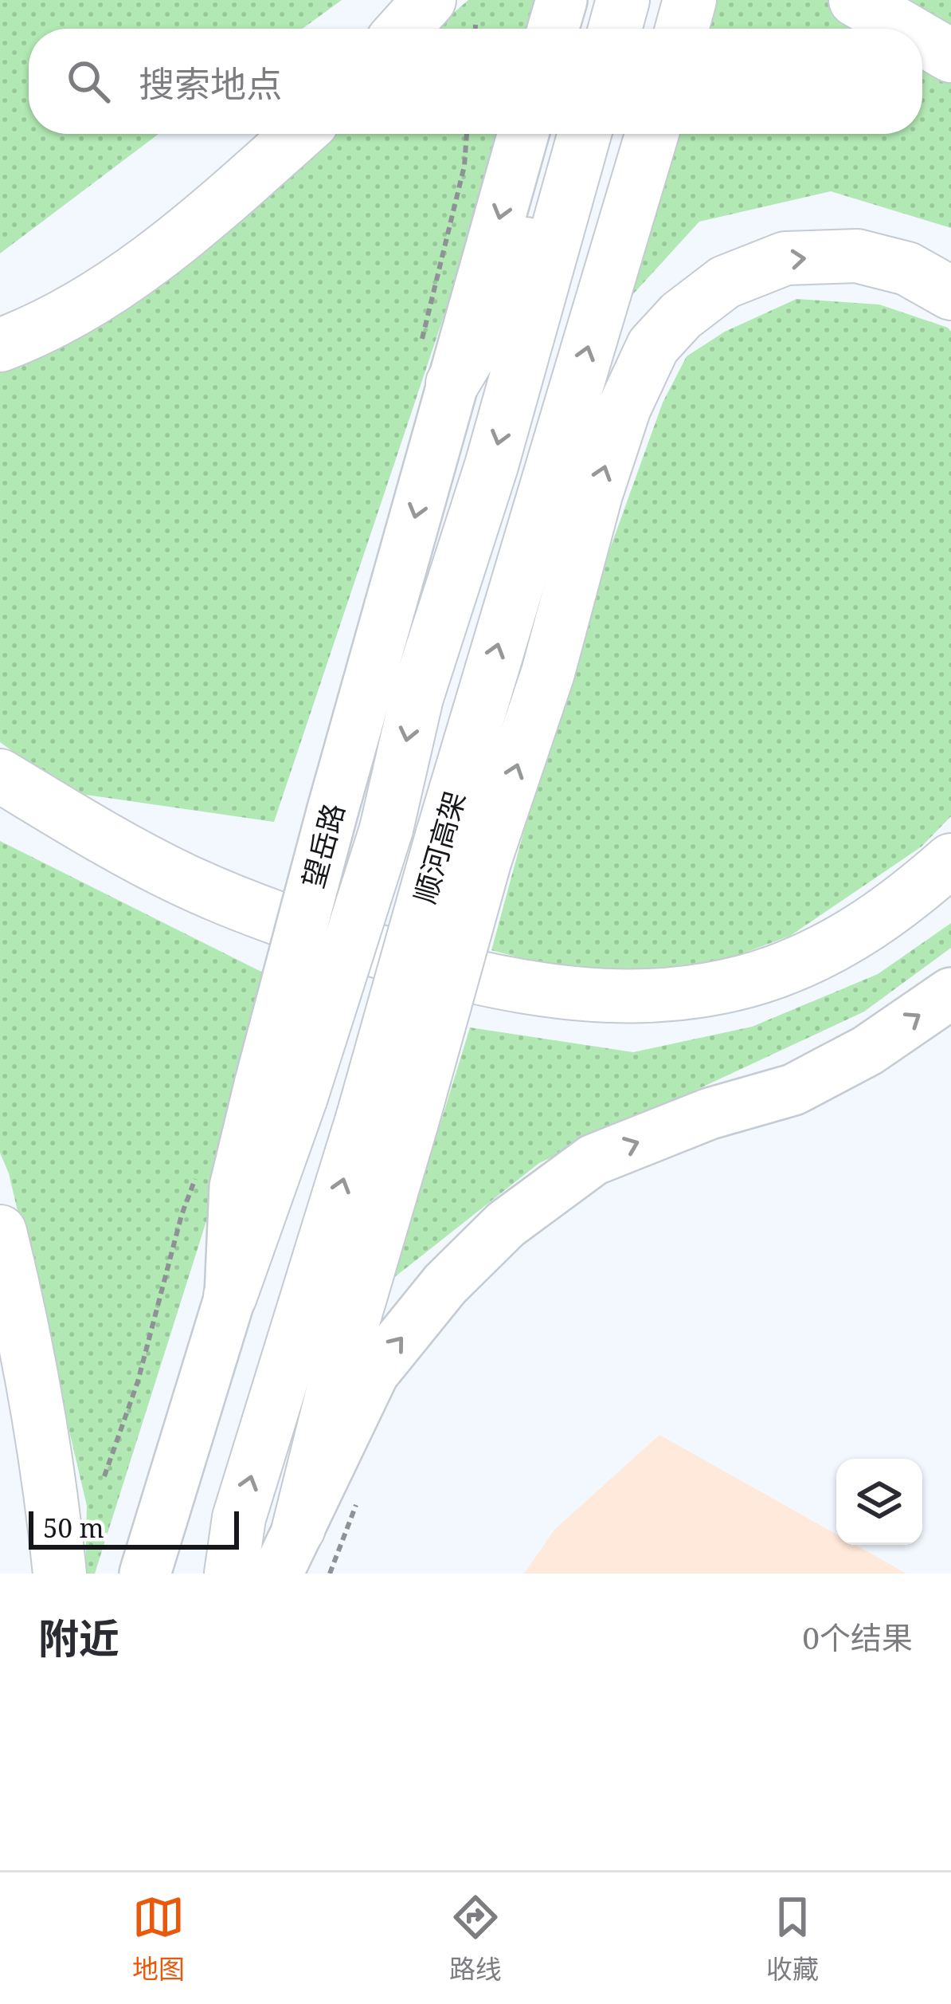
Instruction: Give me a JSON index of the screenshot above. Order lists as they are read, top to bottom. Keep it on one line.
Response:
{"streets":{"highway":["顺河高架"],"main road":["望岳路"]},"crossings":[["望岳路","顺河高架"]],"one_way":["望岳路"],"scale_bar":"50 m","page":{"search":"搜索地点","scale":"50 m","heading":["附近","0个结果"],"nav":["地图","路线","收藏"]}}
